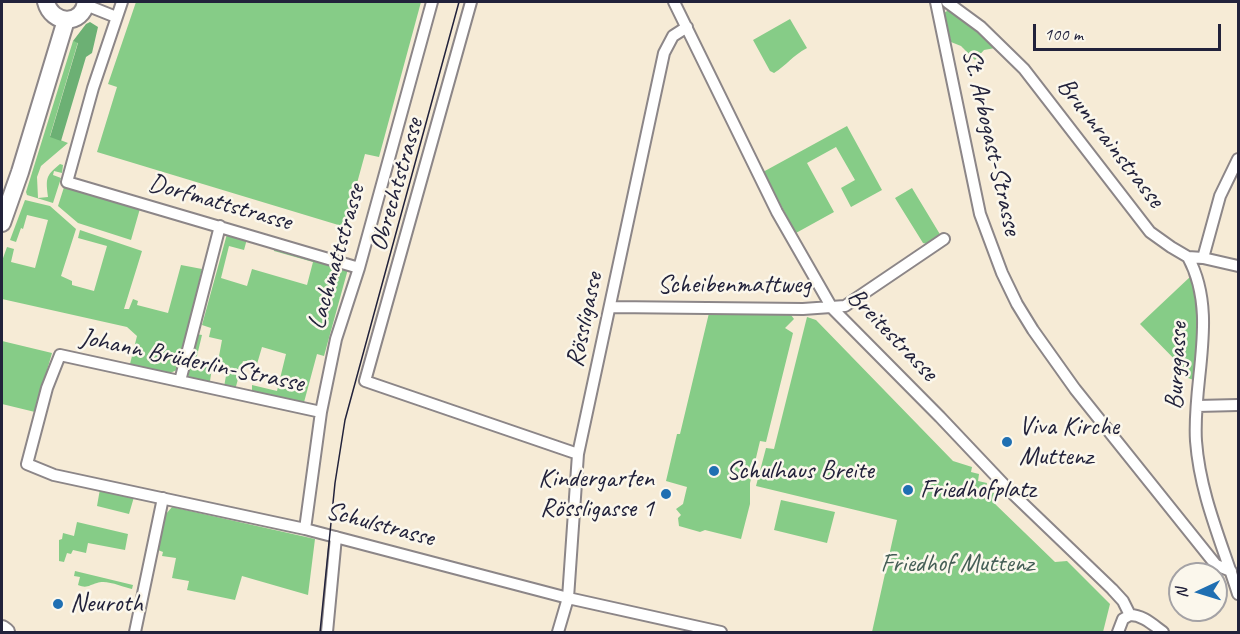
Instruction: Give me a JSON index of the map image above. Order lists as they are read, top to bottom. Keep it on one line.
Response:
{"streets":{"street":["St. Arbogast-Strasse","Brunnrainstrasse","Obrechtstrasse","Dorfmattstrasse","Lachmattstrasse","Scheibenmattweg","Rössligasse","Breitestrasse","Johann Brüderlin-Strasse","Burggasse","Schulstrasse"]},"crossings":[["St. Arbogast-Strasse","Burggasse"],["Brunnrainstrasse","Burggasse"],["Obrechtstrasse","Rössligasse"],["Dorfmattstrasse","Lachmattstrasse"],["Lachmattstrasse","Johann Brüderlin-Strasse"],["Lachmattstrasse","Schulstrasse"],["Scheibenmattweg","Rössligasse"],["Scheibenmattweg","Breitestrasse"],["Rössligasse","Breitestrasse"],["Rössligasse","Schulstrasse"],["Johann Brüderlin-Strasse","Schulstrasse"]],"parks":["Friedhof Muttenz"],"places":["Viva Kirche Muttenz","Schulhaus Breite","Friedhofplatz","Kindergarten Rössligasse 1","Neuroth"],"scale_bar":"100 m","north":"left"}
